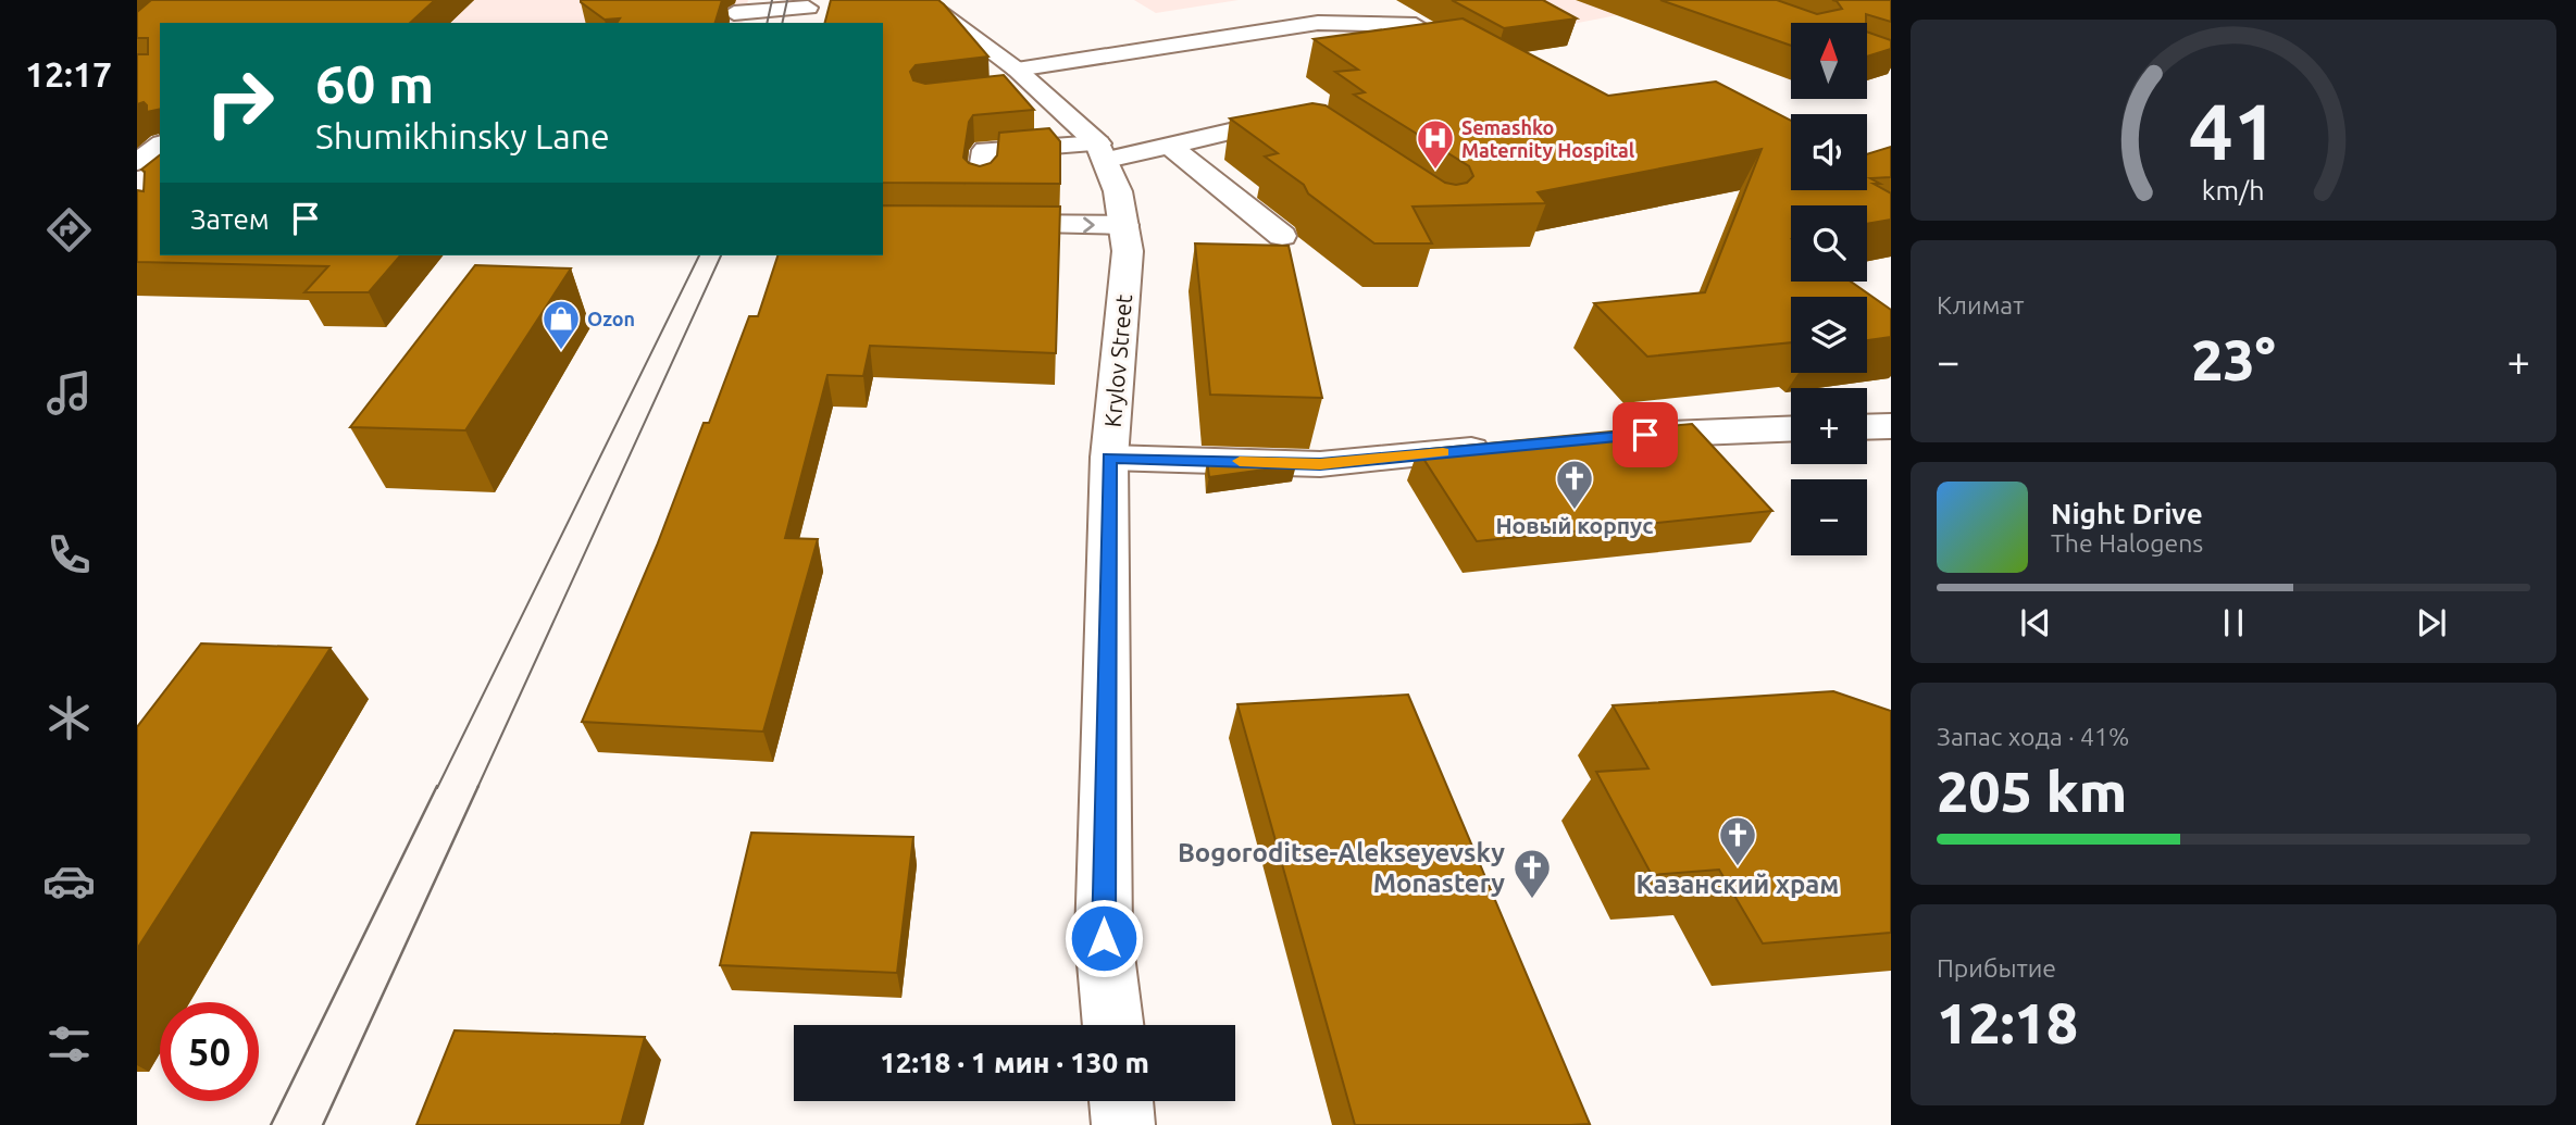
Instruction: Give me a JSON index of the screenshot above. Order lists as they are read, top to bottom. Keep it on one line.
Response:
{"streets":{"main road":["Krylov Street"]},"places":{"hospital":["Semashko Maternity Hospital"],"shop":["Ozon"],"church":["Новый корпус","Казанский храм","Bogoroditse-Alekseyevsky Monastery"]},"north":"top","page":{"tabs":"12:17","map_buttons":["+","−"],"turn":["60 m","Shumikhinsky Lane"],"then":"Затем","tile":["Климат",["Запас хода · 41%","205 km"],["Прибытие","12:18"]],"heat":["−","23°","+"],"song":["Night Drive","The Halogens"],"limit":"50","trip":"12:18 · 1 мин · 130 m","gauge":["41","km/h"]}}
